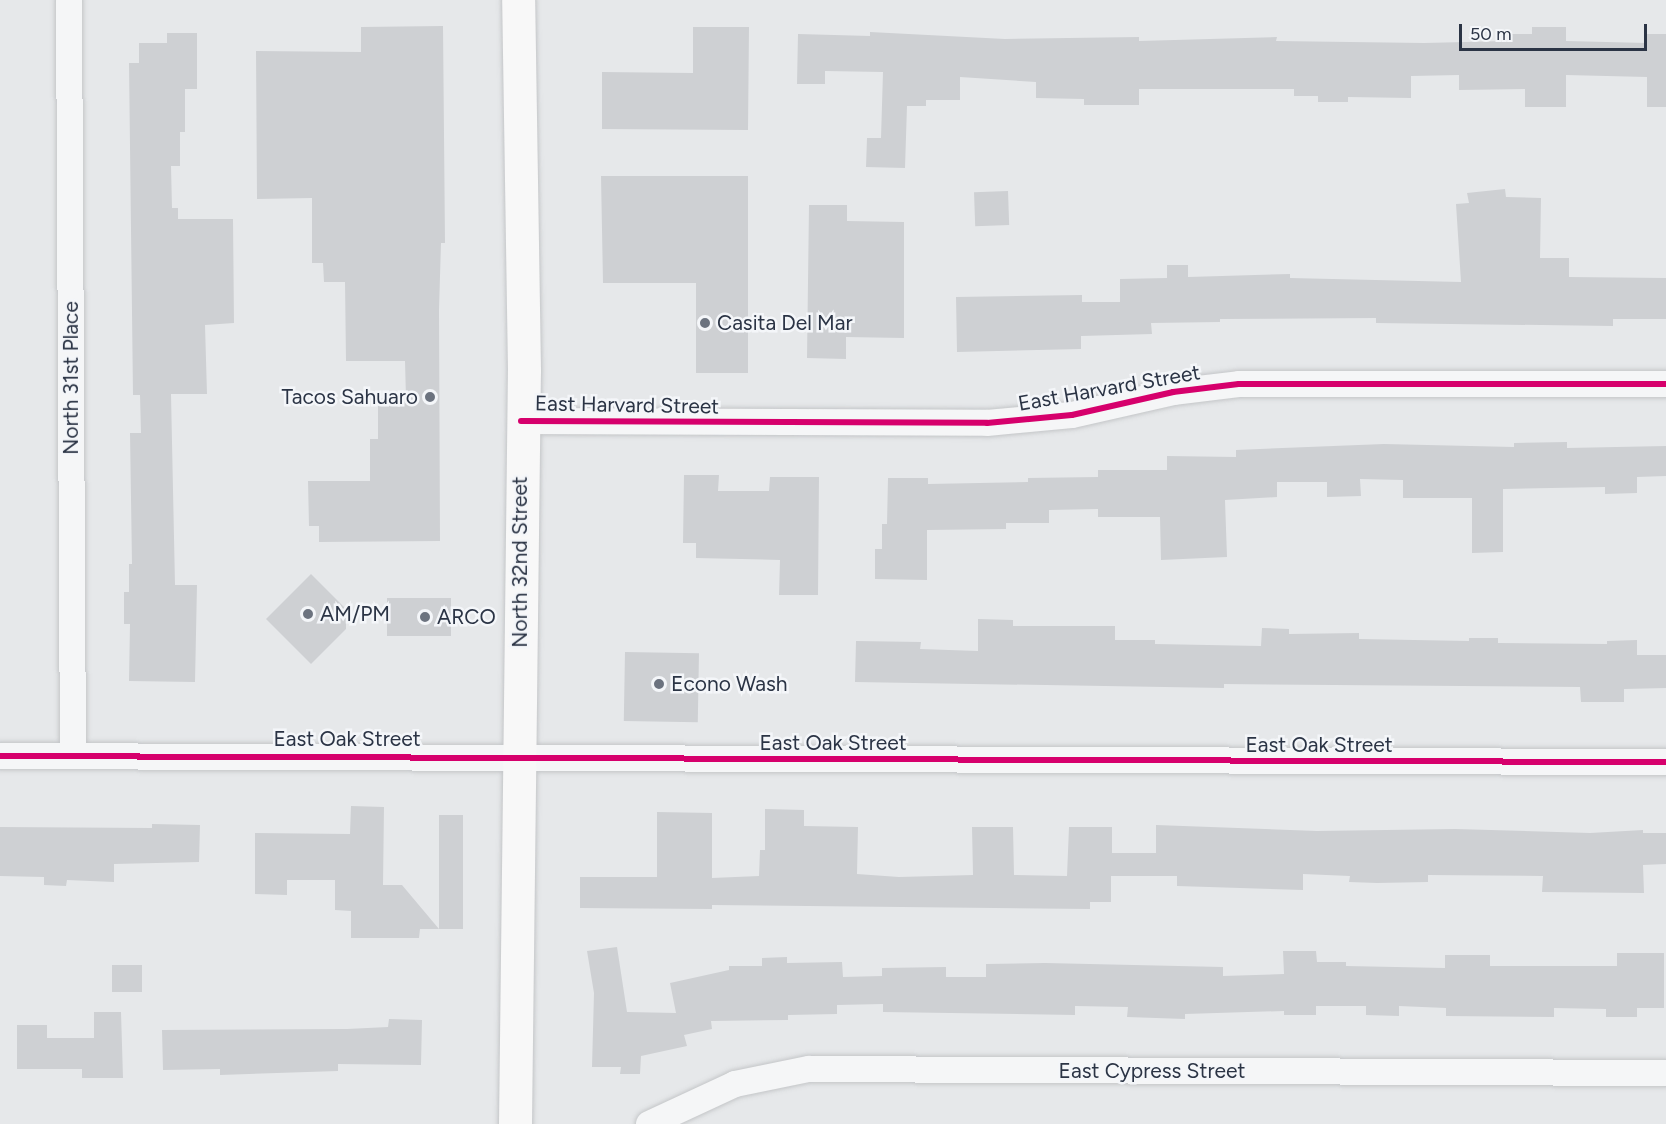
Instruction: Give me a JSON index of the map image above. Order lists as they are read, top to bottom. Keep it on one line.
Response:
{"streets":{"main road":["North 32nd Street"],"street":["North 31st Place","East Harvard Street","East Oak Street","East Cypress Street"]},"crossings":[["North 31st Place","East Oak Street"],["East Harvard Street","North 32nd Street"],["North 32nd Street","East Oak Street"]],"places":["Casita Del Mar","Tacos Sahuaro","AM/PM","ARCO","Econo Wash"],"scale_bar":"50 m"}
